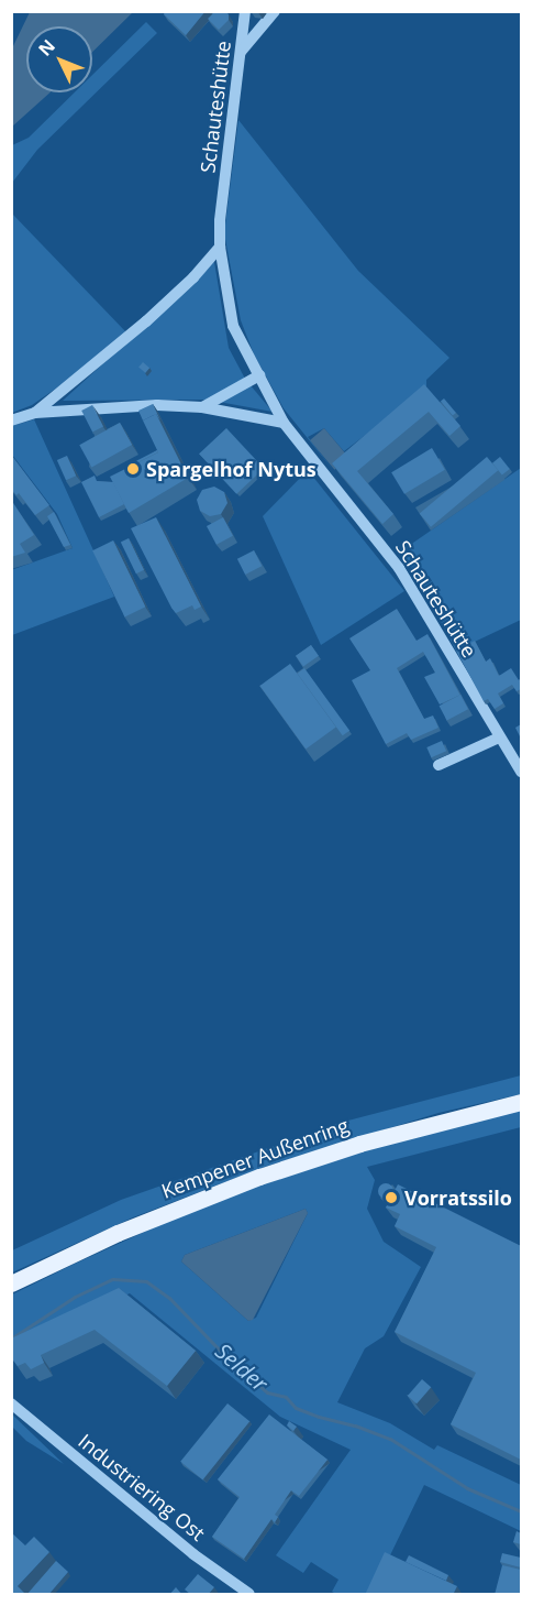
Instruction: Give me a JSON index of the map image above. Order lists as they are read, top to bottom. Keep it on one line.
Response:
{"streets":{"main road":["Kempener Außenring"],"street":["Schauteshütte","Industriering Ost"]},"water":["Selder"],"places":["Spargelhof Nytus","Vorratssilo"],"north":"top left"}
